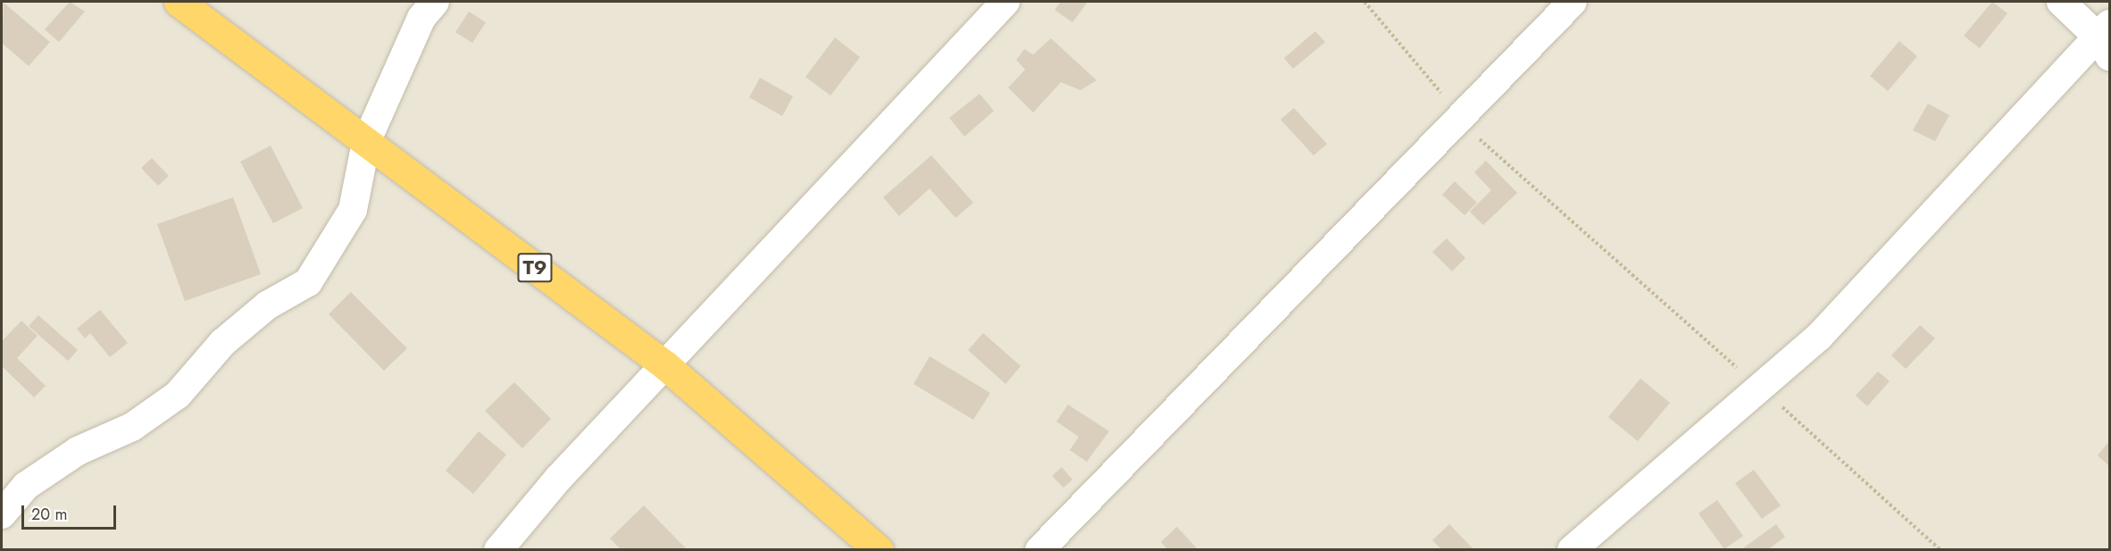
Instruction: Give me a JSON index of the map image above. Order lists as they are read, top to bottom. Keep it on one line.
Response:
{"streets":{"highway":["T9"]},"scale_bar":"20 m"}
